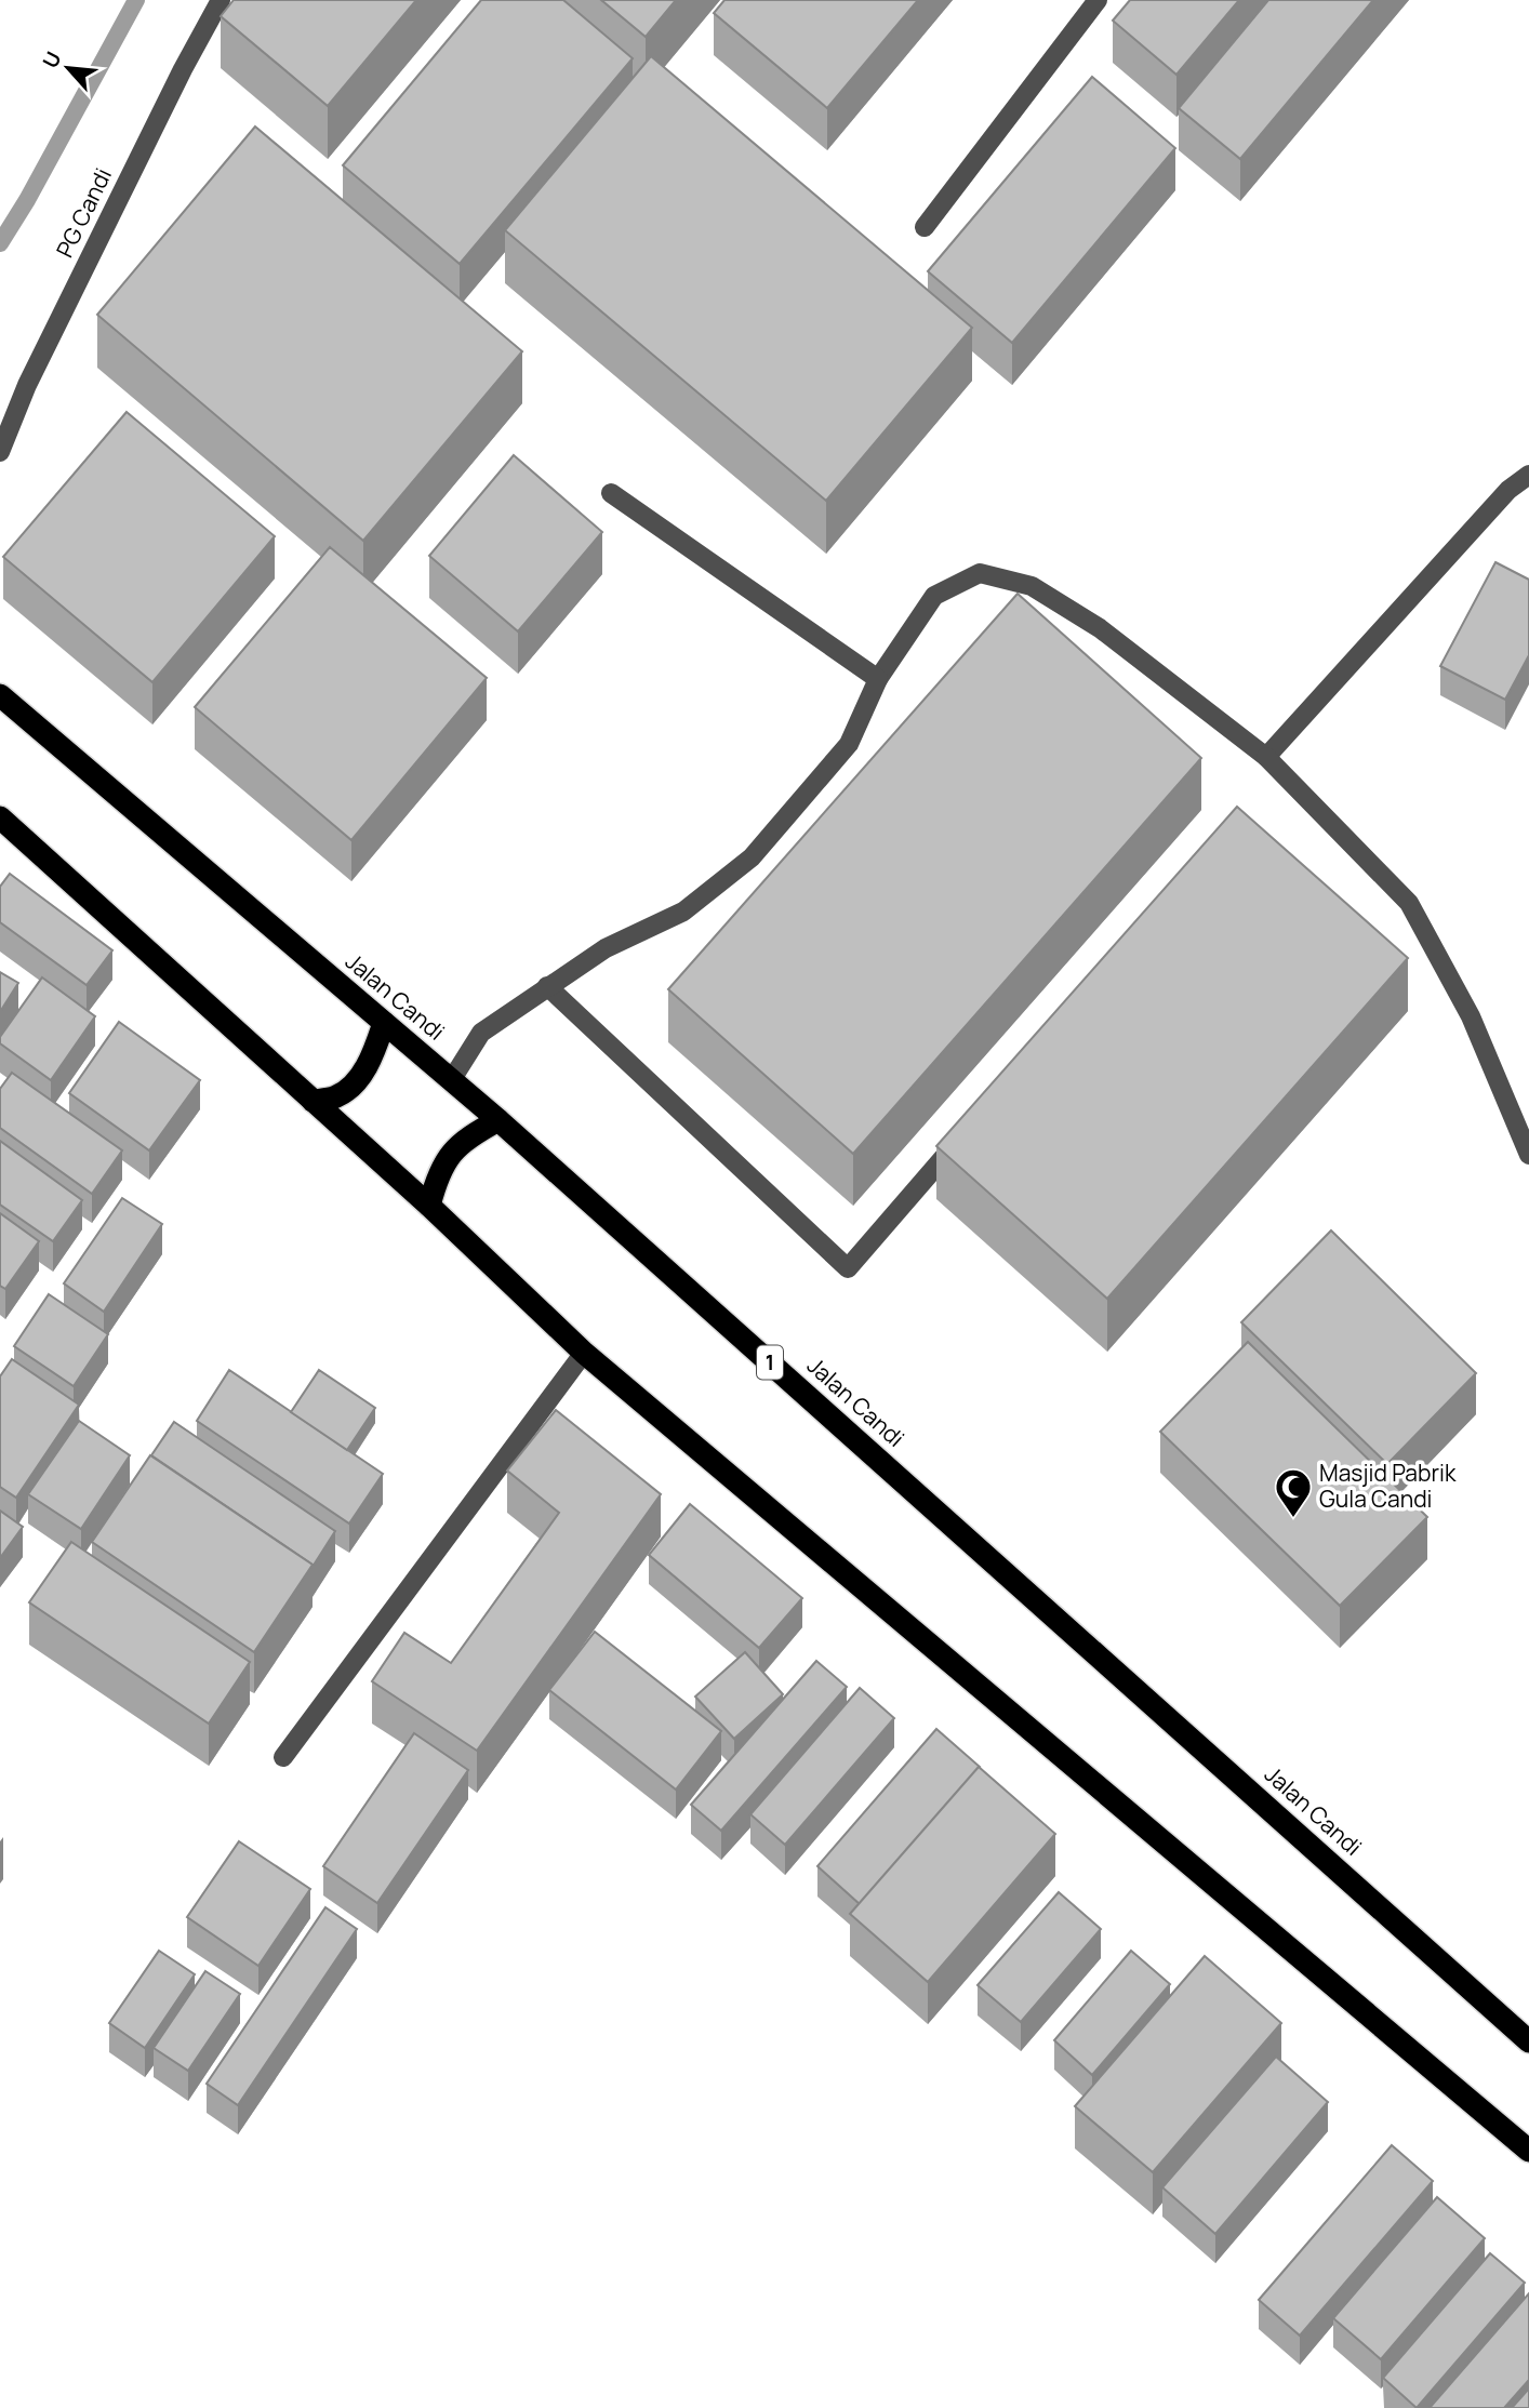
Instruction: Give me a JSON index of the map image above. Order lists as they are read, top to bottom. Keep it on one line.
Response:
{"streets":{"highway":["Jalan Candi","1"],"street":["PG Candi"]},"places":{"mosque":["Masjid Pabrik Gula Candi"]},"north":"top left"}
